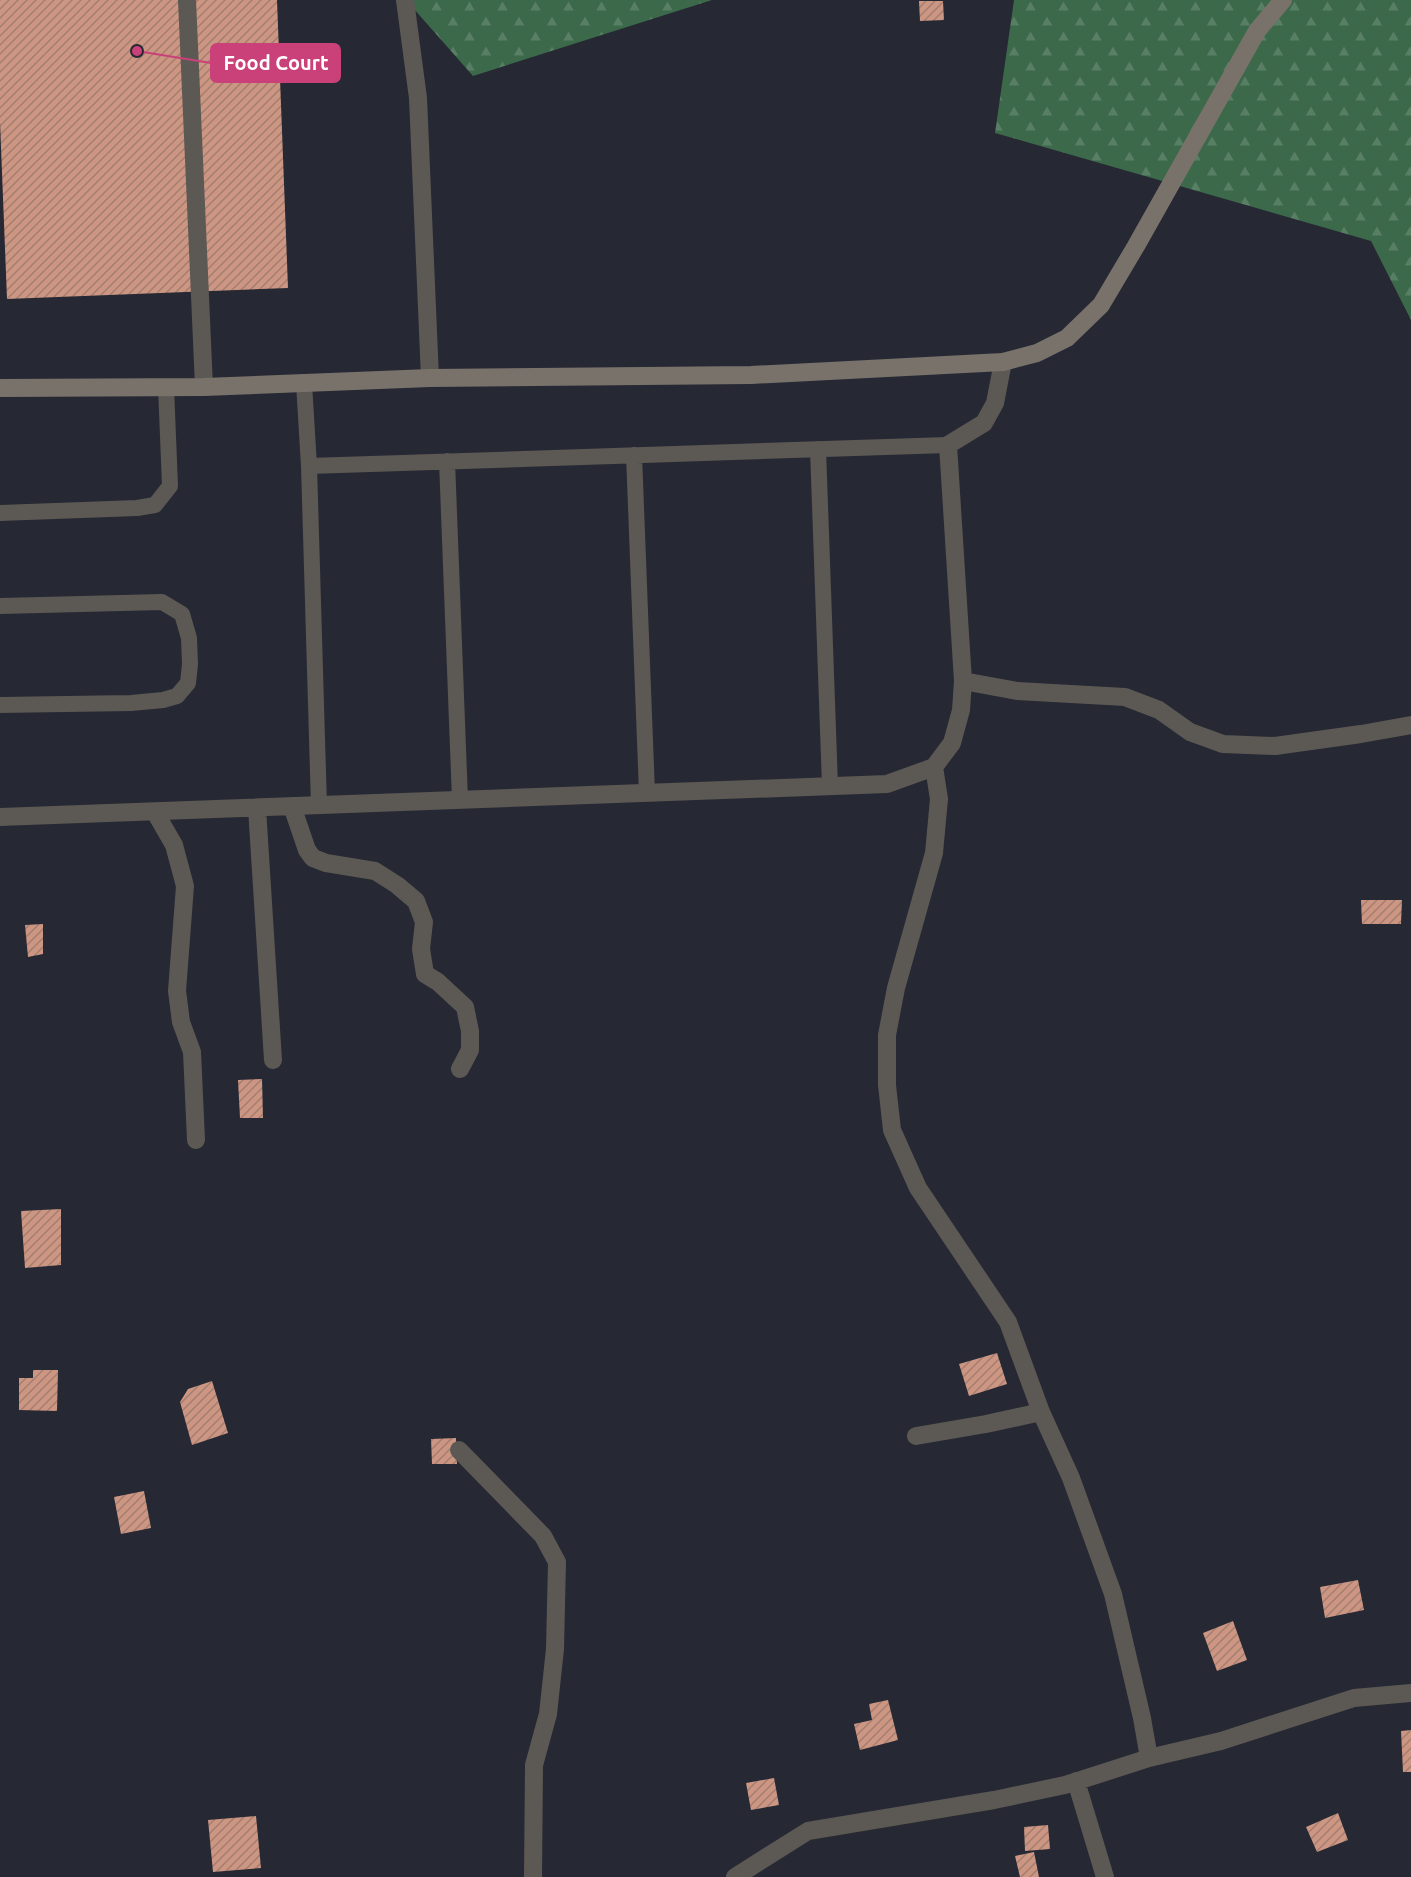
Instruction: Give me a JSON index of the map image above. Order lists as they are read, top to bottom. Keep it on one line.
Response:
{"places":["Food Court"]}
